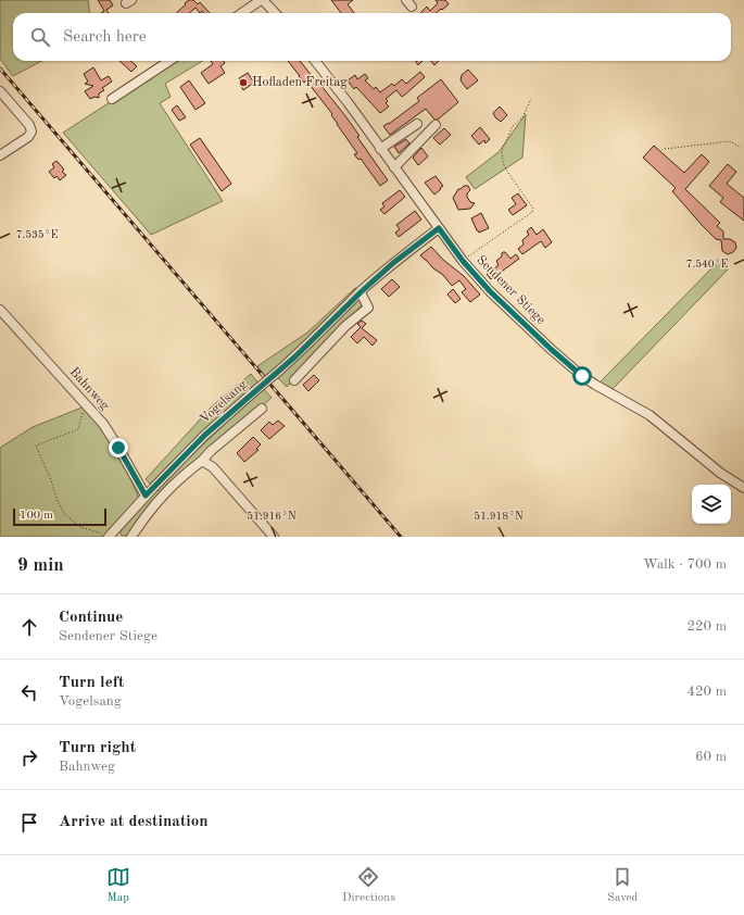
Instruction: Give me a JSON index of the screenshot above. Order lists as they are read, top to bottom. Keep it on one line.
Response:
{"streets":{"street":["Sendener Stiege","Bahnweg","Vogelsang"]},"crossings":[["Sendener Stiege","Vogelsang"],["Bahnweg","Vogelsang"]],"places":["Hofladen Freitag"],"scale_bar":"100 m","page":{"search":"Search here","scale":"100 m","heading":["9 min","Walk · 700 m"],"list":[["Continue","Sendener Stiege","220 m"],["Turn left","Vogelsang","420 m"],["Turn right","Bahnweg","60 m"],"Arrive at destination"],"nav":["Map","Directions","Saved"]},"coordinates":["7.535°E","7.540°E","51.916°N","51.918°N"]}
